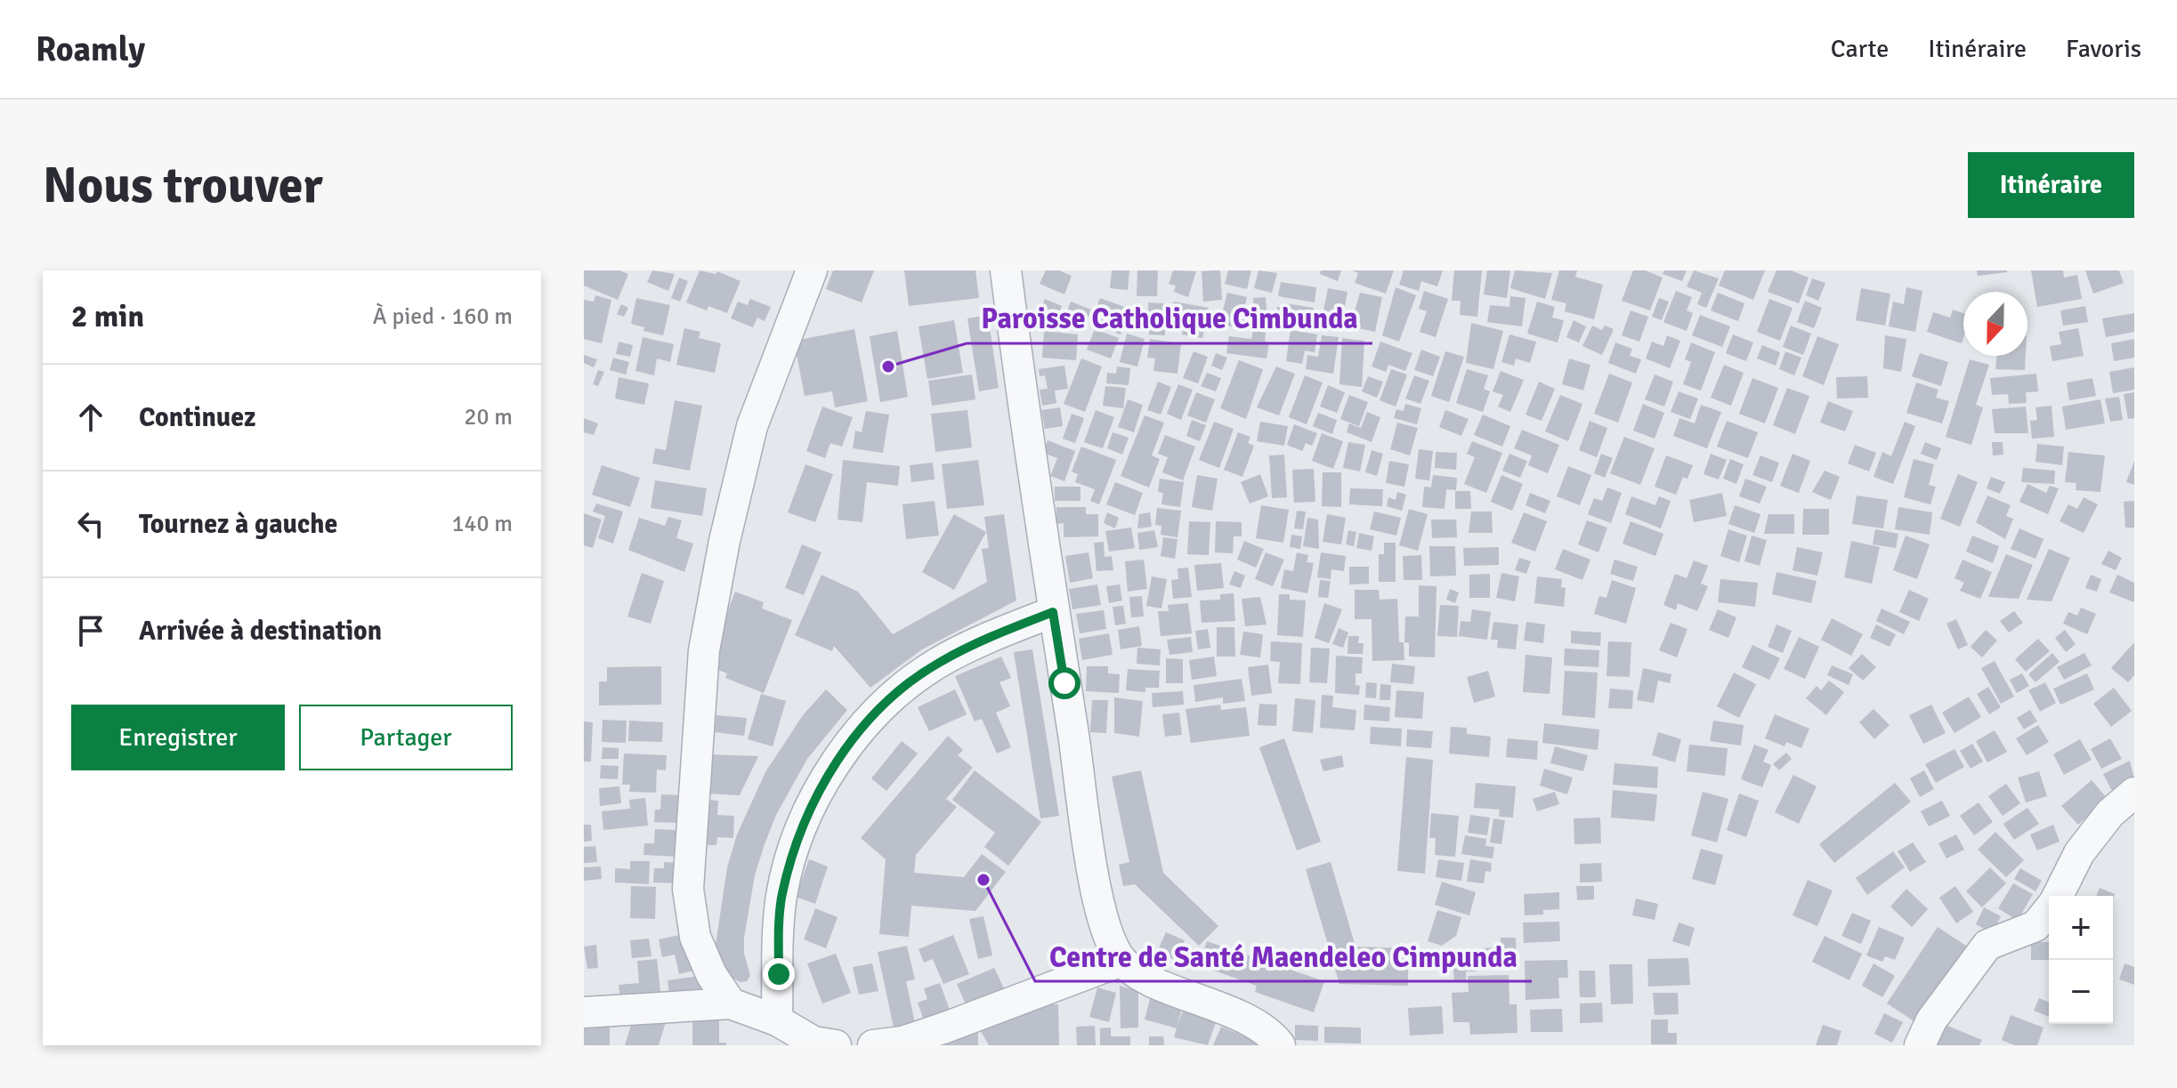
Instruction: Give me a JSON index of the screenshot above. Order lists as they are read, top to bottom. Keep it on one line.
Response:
{"places":["Paroisse Catholique Cimbunda","Centre de Santé Maendeleo Cimpunda"],"north":"bottom","page":{"header":"Roamly","nav":["Carte","Itinéraire","Favoris"],"buttons":["Itinéraire",["Enregistrer","Partager"]],"title":"Nous trouver","heading":["2 min","À pied · 160 m"],"list":[["Continuez","20 m"],["Tournez à gauche","140 m"],"Arrivée à destination"],"map_buttons":["+","−"]}}
